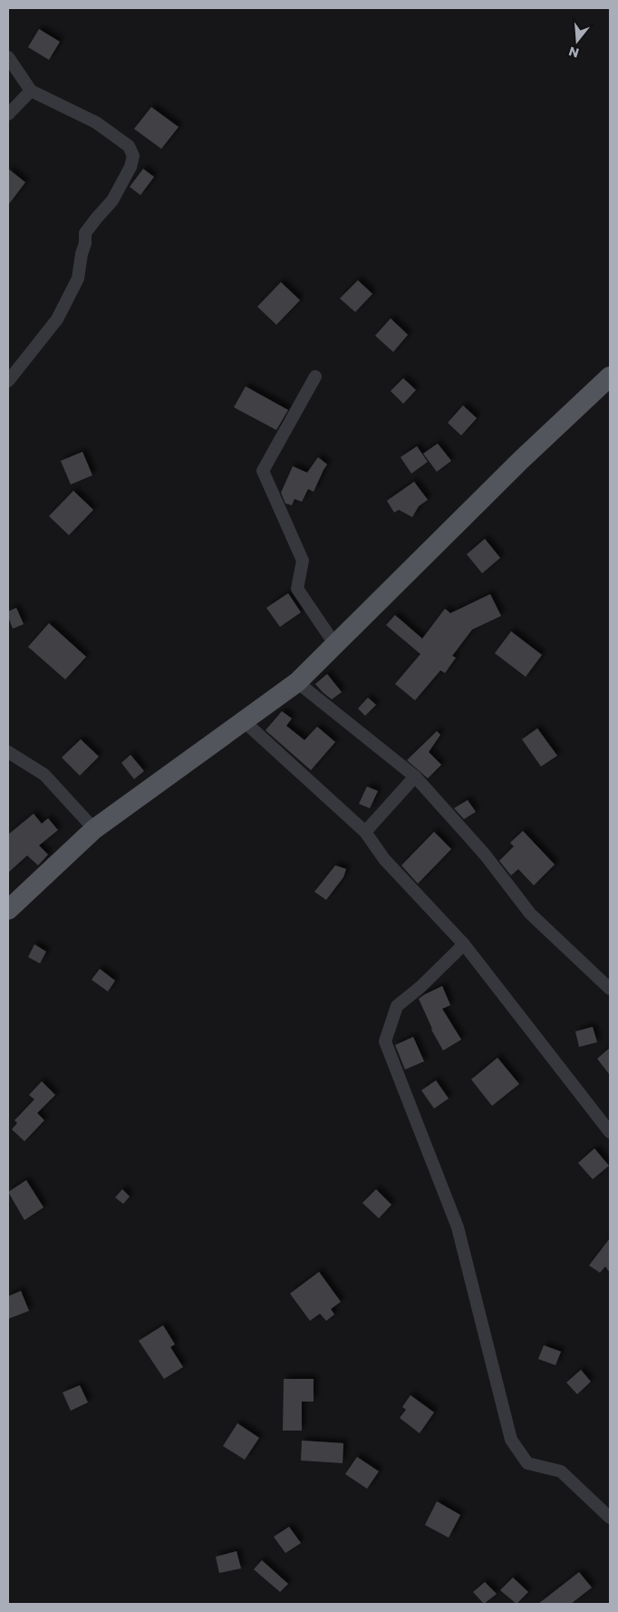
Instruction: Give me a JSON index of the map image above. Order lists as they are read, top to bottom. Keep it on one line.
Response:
{"north":"bottom"}
